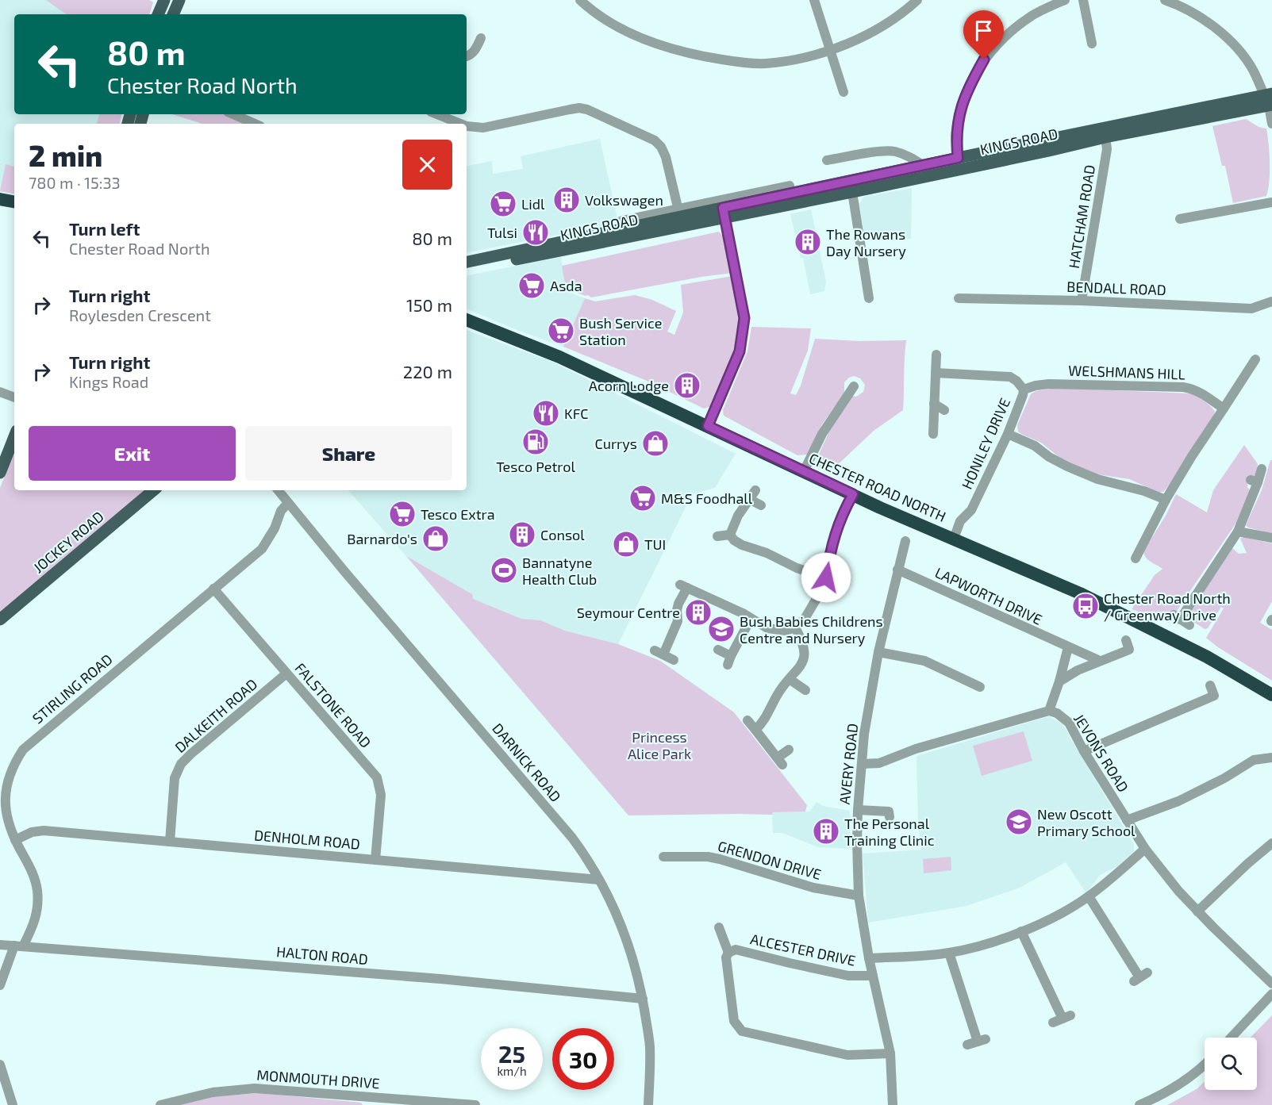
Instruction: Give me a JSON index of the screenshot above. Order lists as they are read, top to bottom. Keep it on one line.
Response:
{"streets":{"highway":["CHESTER ROAD NORTH"],"main road":["KINGS ROAD","JOCKEY ROAD"],"street":["HATCHAM ROAD","BENDALL ROAD","WELSHMANS HILL","HONILEY DRIVE","LAPWORTH DRIVE","STIRLING ROAD","FALSTONE ROAD","DALKEITH ROAD","JEVONS ROAD","DARNICK ROAD","AVERY ROAD","DENHOLM ROAD","GRENDON DRIVE","ALCESTER DRIVE","HALTON ROAD","MONMOUTH DRIVE"]},"crossings":[["KINGS ROAD","HATCHAM ROAD"],["HATCHAM ROAD","BENDALL ROAD"],["WELSHMANS HILL","HONILEY DRIVE"],["HONILEY DRIVE","CHESTER ROAD NORTH"],["LAPWORTH DRIVE","AVERY ROAD"],["STIRLING ROAD","FALSTONE ROAD"],["STIRLING ROAD","DARNICK ROAD"],["STIRLING ROAD","DENHOLM ROAD"],["STIRLING ROAD","HALTON ROAD"],["FALSTONE ROAD","DALKEITH ROAD"],["FALSTONE ROAD","DENHOLM ROAD"],["DALKEITH ROAD","DENHOLM ROAD"],["DARNICK ROAD","DENHOLM ROAD"],["DARNICK ROAD","HALTON ROAD"],["AVERY ROAD","GRENDON DRIVE"],["AVERY ROAD","ALCESTER DRIVE"]],"parks":["Princess Alice Park"],"places":{"building":["Volkswagen","The Rowans Day Nursery","Acorn Lodge","Consol","Seymour Centre","The Personal Training Clinic"],"supermarket":["Lidl","Asda","Bush Service Station","M&S Foodhall","Tesco Extra"],"restaurant":["Tulsi","KFC"],"fuel station":["Tesco Petrol"],"shop":["Currys","Barnardo's","TUI"],"sports":["Bannatyne Health Club"],"bus stop":["Chester Road North / Greenway Drive"],"school or university":["Bush Babies Childrens Centre and Nursery","New Oscott Primary School"]},"page":{"turn":["80 m","Chester Road North"],"heading":["2 min","780 m · 15:33"],"list":[{"name":"Turn left","note":"Chester Road North","value":"80 m"},{"name":"Turn right","note":"Roylesden Crescent","value":"150 m"},{"name":"Turn right","note":"Kings Road","value":"220 m"}],"buttons":["Exit","Share"],"speed":"25 km/h","limit":"30"}}
